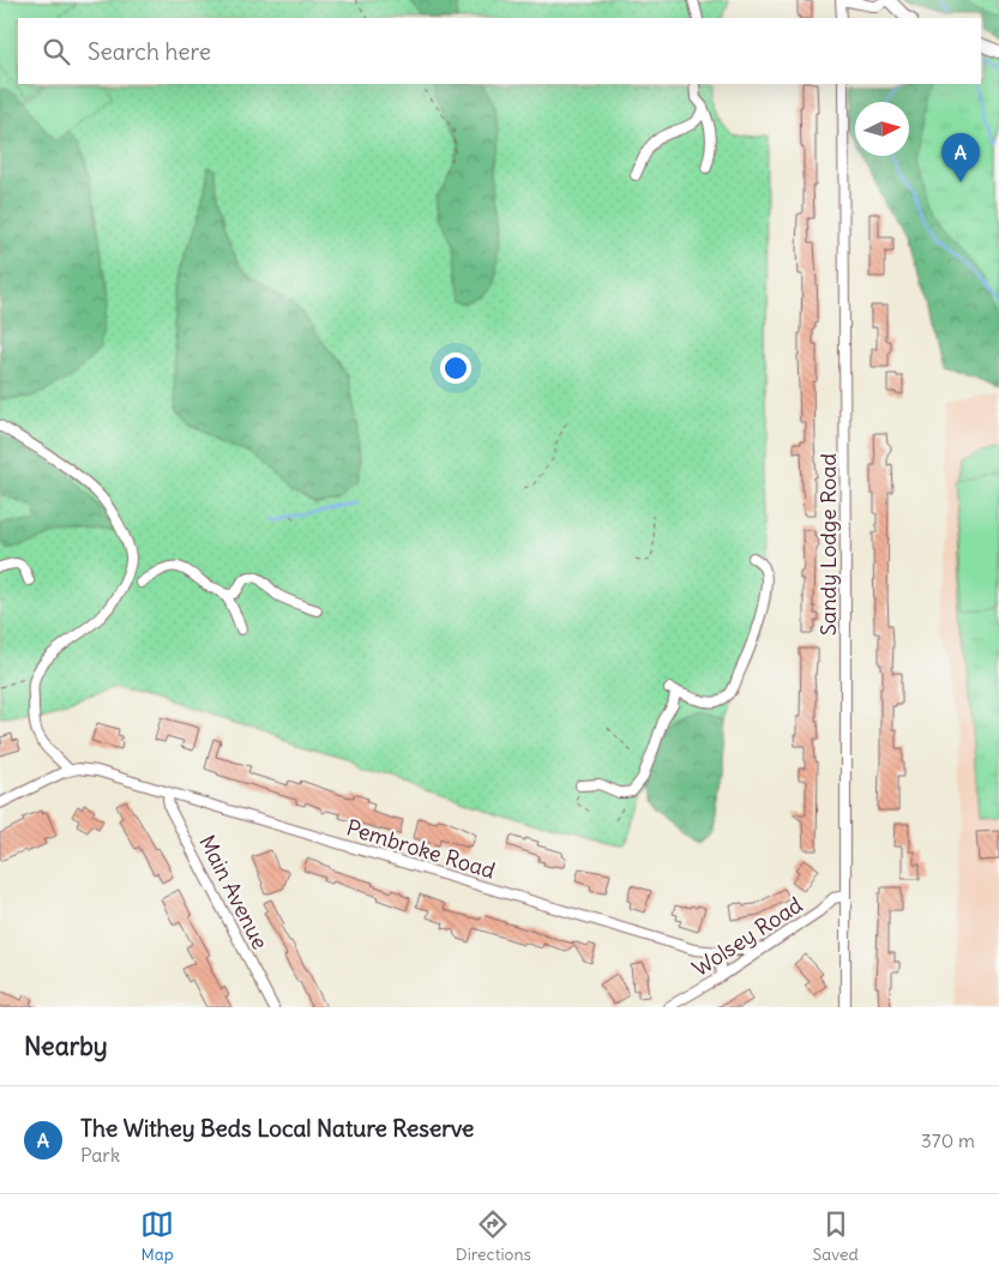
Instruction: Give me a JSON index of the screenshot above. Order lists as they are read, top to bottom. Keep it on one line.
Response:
{"streets":{"street":["Sandy Lodge Road","Pembroke Road","Main Avenue","Wolsey Road"]},"crossings":[["Sandy Lodge Road","Wolsey Road"],["Pembroke Road","Main Avenue"],["Pembroke Road","Wolsey Road"]],"north":"right","page":{"search":"Search here","pins":"A","heading":"Nearby","list":[{"mark":"A","name":"The Withey Beds Local Nature Reserve","note":"Park","value":"370 m"}],"nav":["Map","Directions","Saved"]}}
